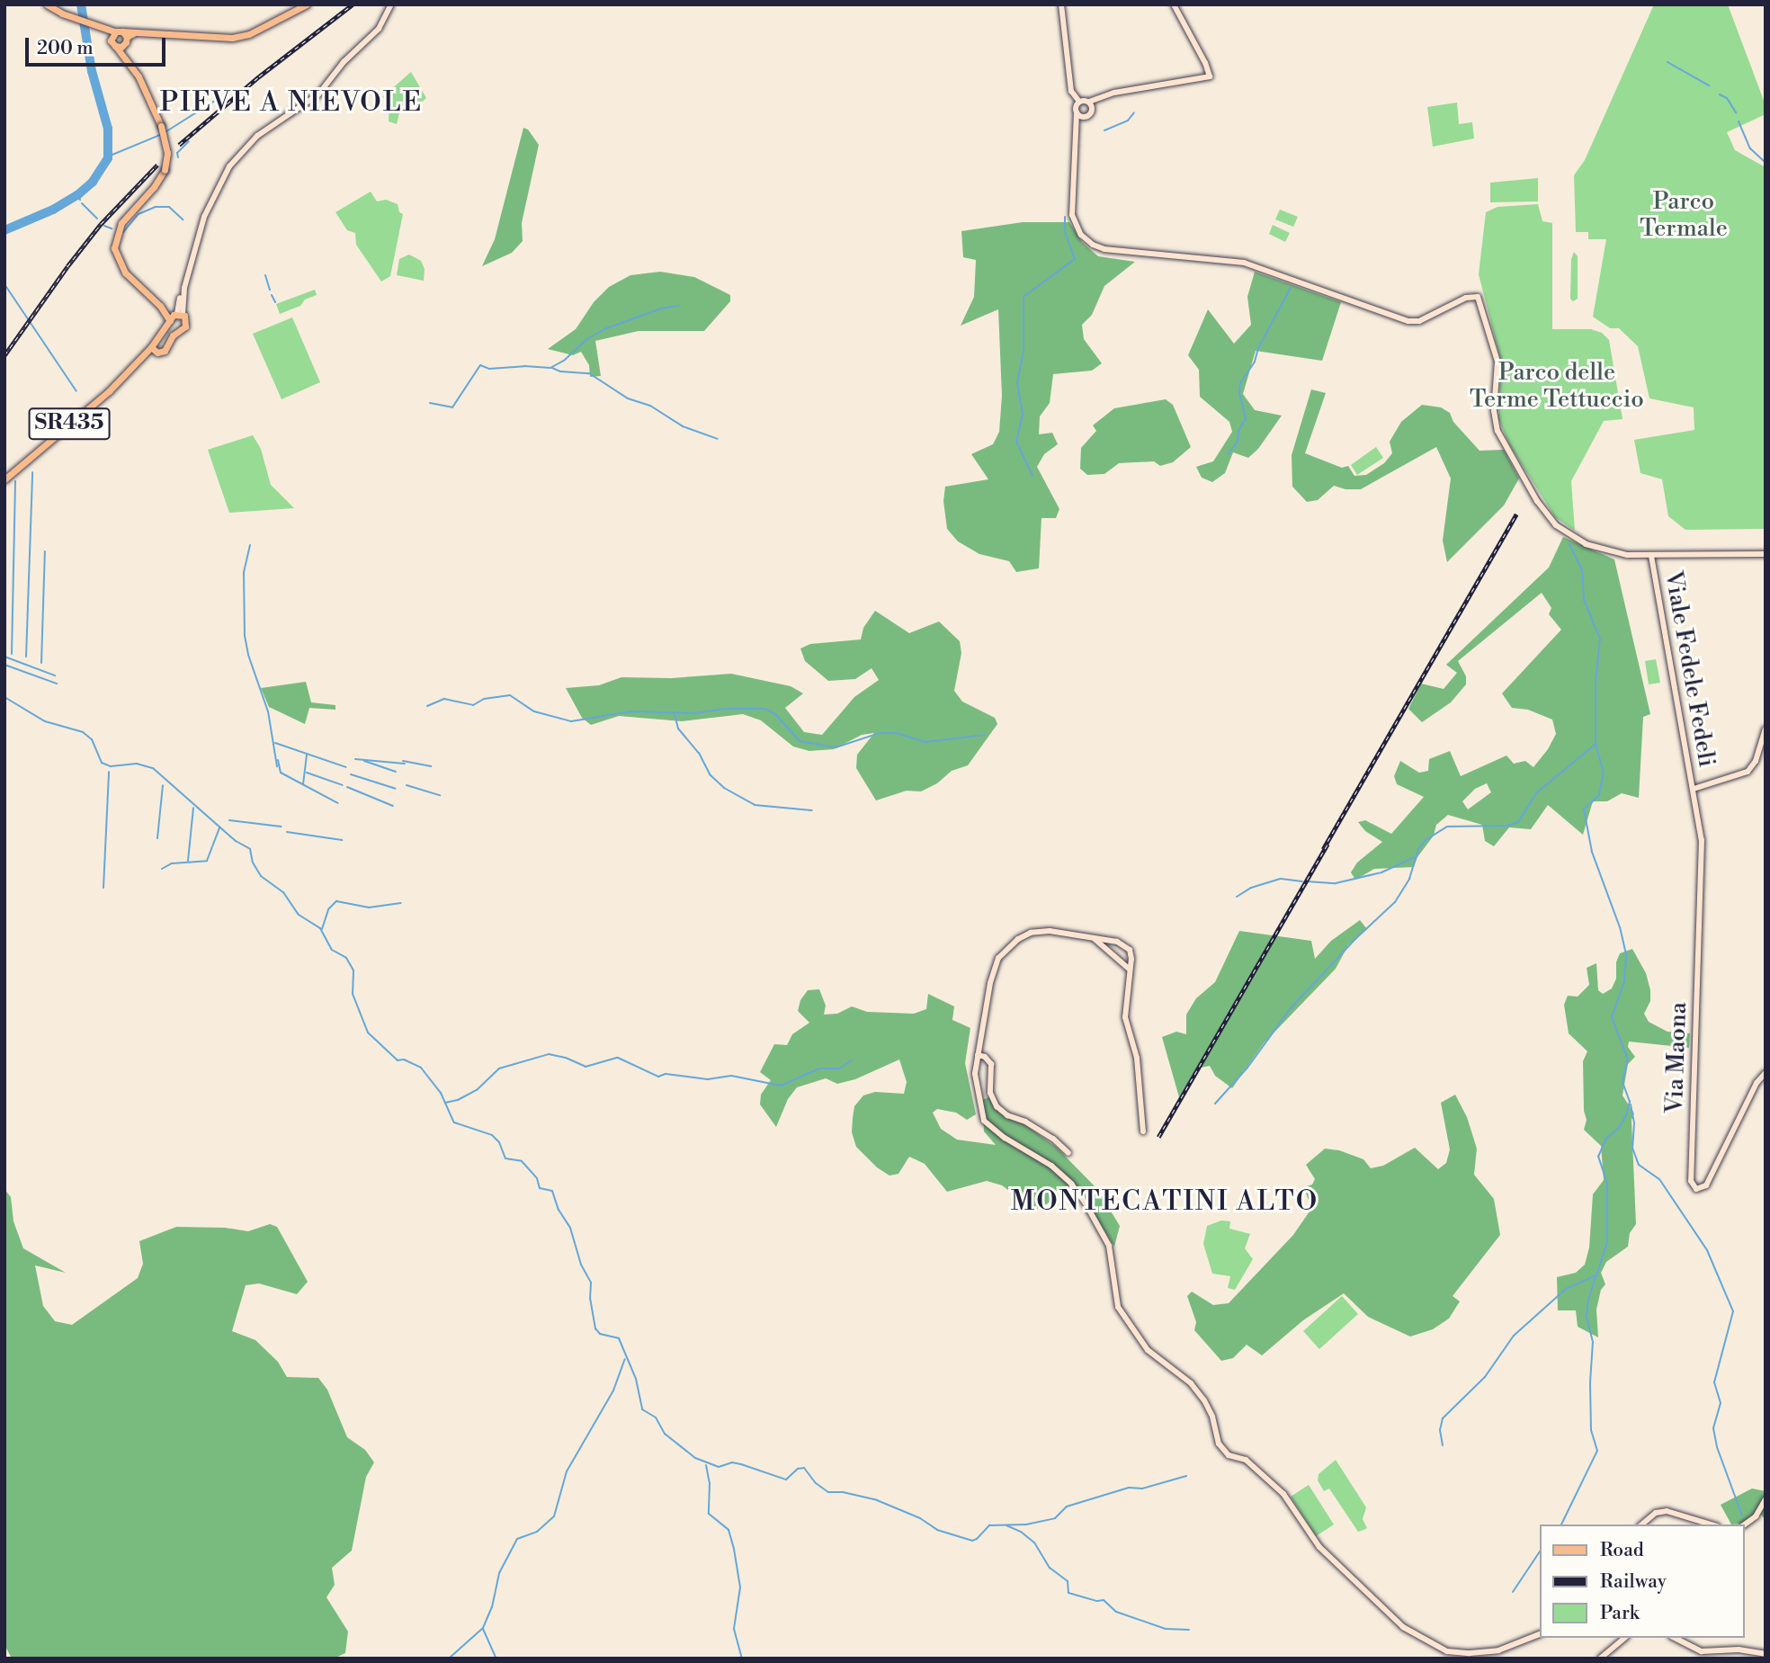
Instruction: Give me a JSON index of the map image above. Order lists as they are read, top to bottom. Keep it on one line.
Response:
{"streets":{"main road":["SR435","Viale Fedele Fedeli","Via Maona"]},"crossings":[["Viale Fedele Fedeli","Via Maona"]],"districts":["PIEVE A NIEVOLE","MONTECATINI ALTO"],"parks":["Parco Termale","Parco delle Terme Tettuccio"],"legend":["Road","Railway","Park"],"scale_bar":"200 m"}
